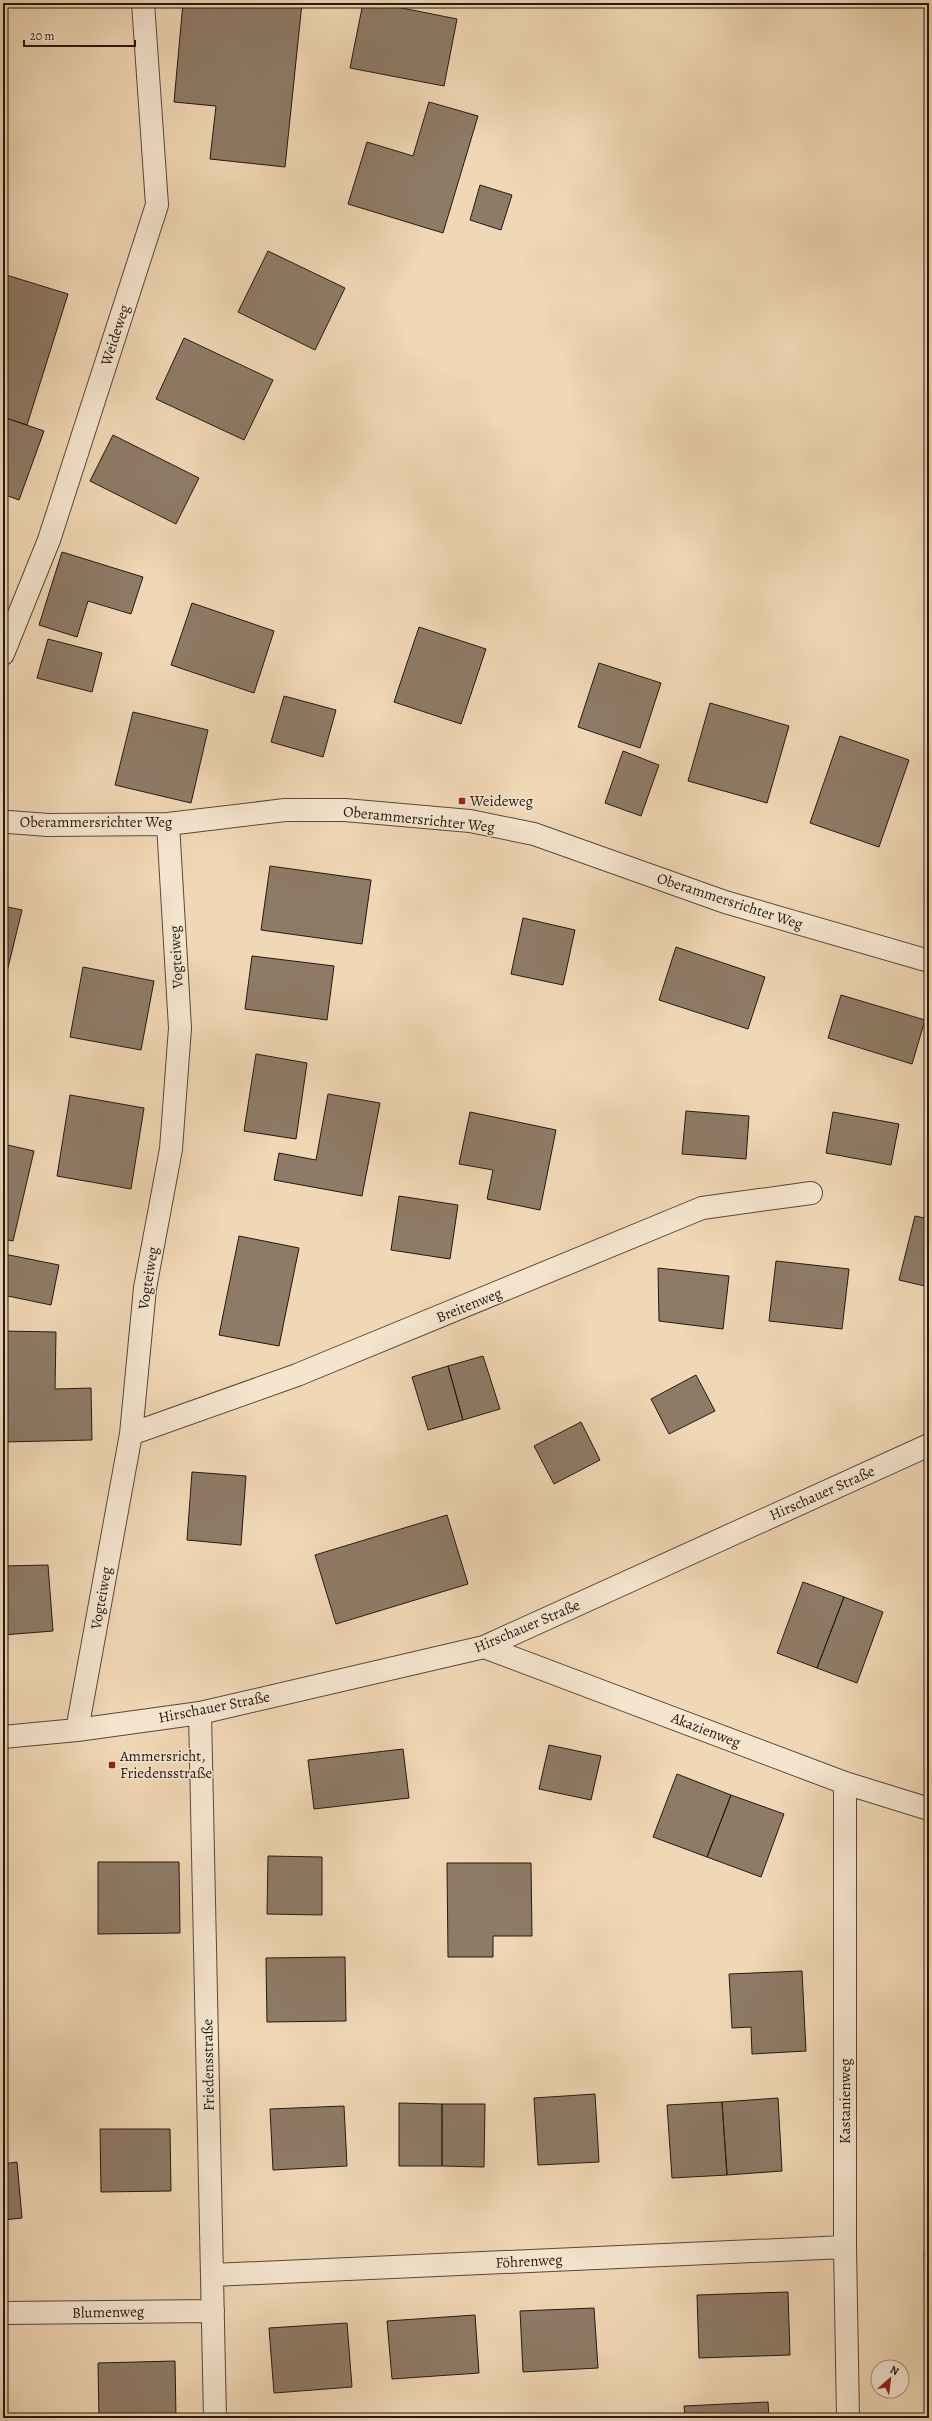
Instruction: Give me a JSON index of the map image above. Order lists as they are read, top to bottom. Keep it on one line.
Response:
{"streets":{"street":["Weideweg","Oberammersrichter Weg","Vogteiweg","Breitenweg","Hirschauer Straße","Akazienweg","Friedensstraße","Kastanienweg","Föhrenweg","Blumenweg"]},"crossings":[["Oberammersrichter Weg","Vogteiweg"],["Vogteiweg","Breitenweg"],["Vogteiweg","Hirschauer Straße"],["Hirschauer Straße","Akazienweg"],["Hirschauer Straße","Friedensstraße"],["Akazienweg","Kastanienweg"],["Friedensstraße","Föhrenweg"],["Friedensstraße","Blumenweg"],["Kastanienweg","Föhrenweg"]],"places":{"transit":["Weideweg","Ammersricht, Friedensstraße"]},"scale_bar":"20 m","north":"top right"}
